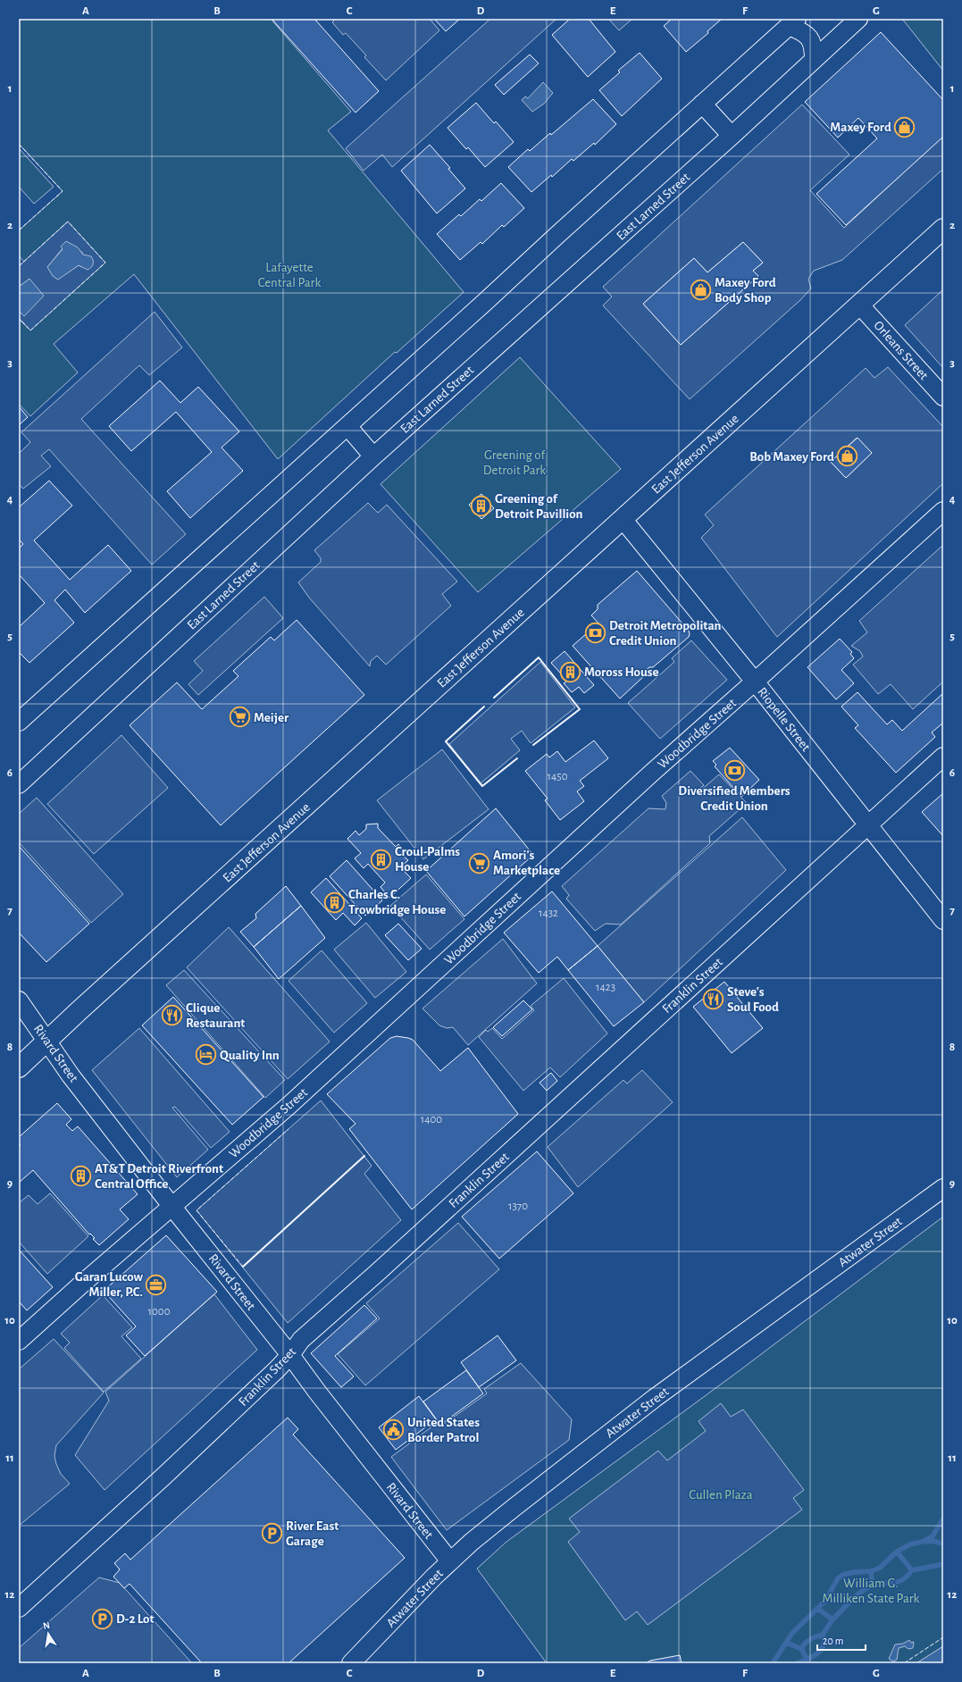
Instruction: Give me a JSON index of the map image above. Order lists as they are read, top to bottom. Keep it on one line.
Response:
{"streets":{"main road":["East Jefferson Avenue"],"street":["East Larned Street","Orleans Street","Riopelle Street","Woodbridge Street","Franklin Street","Rivard Street","Atwater Street"]},"crossings":[["Orleans Street","East Jefferson Avenue"],["East Jefferson Avenue","Riopelle Street"],["East Jefferson Avenue","Rivard Street"],["Riopelle Street","Woodbridge Street"],["Riopelle Street","Franklin Street"],["Woodbridge Street","Rivard Street"],["Franklin Street","Rivard Street"],["Rivard Street","Atwater Street"]],"parks":["Lafayette Central Park","Greening of Detroit Park","Cullen Plaza","William G. Milliken State Park"],"places":{"shop":["Maxey Ford","Maxey Ford Body Shop","Bob Maxey Ford"],"building":["Greening of Detroit Pavillion","Moross House","Croul-Palms House","Charles C. Trowbridge House","AT&T Detroit Riverfront Central Office"],"bank":["Detroit Metropolitan Credit Union","Diversified Members Credit Union"],"supermarket":["Meijer","Amori's Marketplace"],"restaurant":["Steve's Soul Food","Clique Restaurant"],"hotel":["Quality Inn"],"office":["Garan Lucow Miller, P.C."],"public building":["United States Border Patrol"],"parking":["River East Garage","D-2 Lot"]},"house_numbers":["1450","1432","1423","1400","1370","1000"],"scale_bar":"20 m","north":"top","grid":{"columns":["A","B","C","D","E","F","G"],"rows":["1","2","3","4","5","6","7","8","9","10","11","12"]}}
